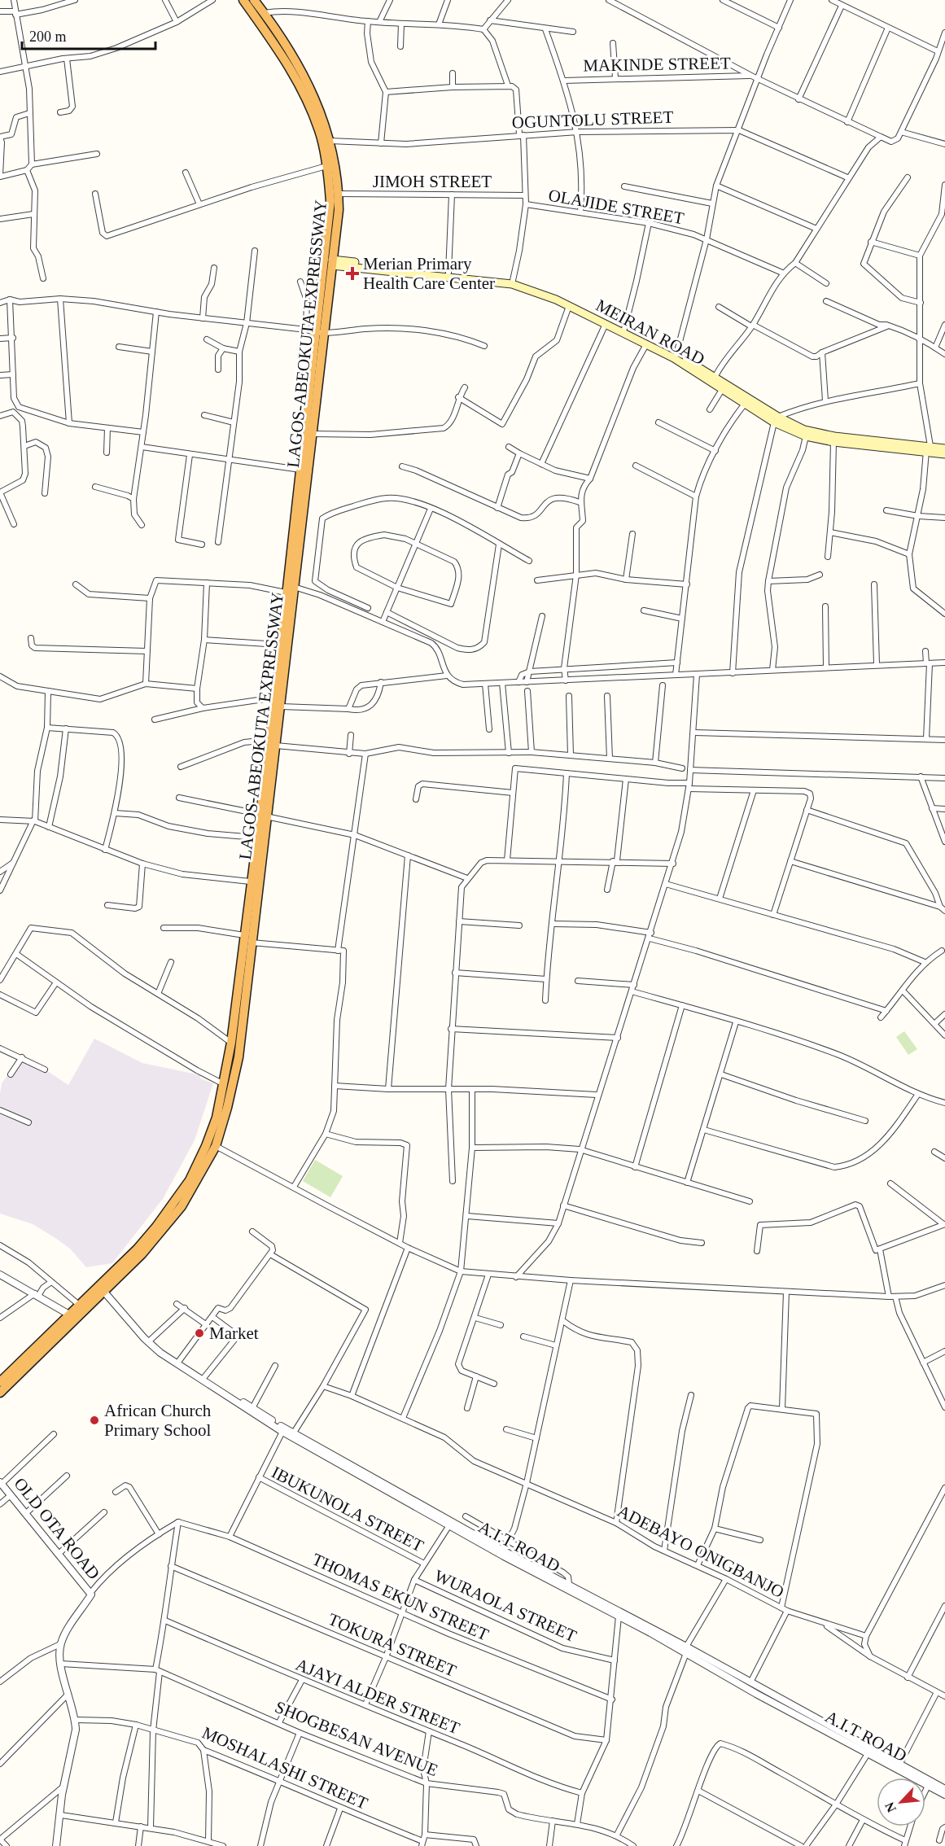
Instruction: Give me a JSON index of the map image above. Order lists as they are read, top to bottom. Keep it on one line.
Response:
{"streets":{"highway":["LAGOS-ABEOKUTA EXPRESSWAY"],"main road":["MEIRAN ROAD"],"street":["MAKINDE STREET","OGUNTOLU STREET","JIMOH STREET","OLAJIDE STREET","IBUKUNOLA STREET","OLD OTA ROAD","A.I.T ROAD","ADEBAYO ONIGBANJO","THOMAS EKUN STREET","WURAOLA STREET","TOKURA STREET","AJAYI ALDER STREET","SHOGBESAN AVENUE","MOSHALASHI STREET"]},"crossings":[["OGUNTOLU STREET","LAGOS-ABEOKUTA EXPRESSWAY"],["JIMOH STREET","LAGOS-ABEOKUTA EXPRESSWAY"],["MEIRAN ROAD","LAGOS-ABEOKUTA EXPRESSWAY"],["LAGOS-ABEOKUTA EXPRESSWAY","A.I.T ROAD"]],"places":{"health":["Merian Primary Health Care Center"],"other":["Market","African Church Primary School"]},"scale_bar":"200 m","north":"bottom left"}
